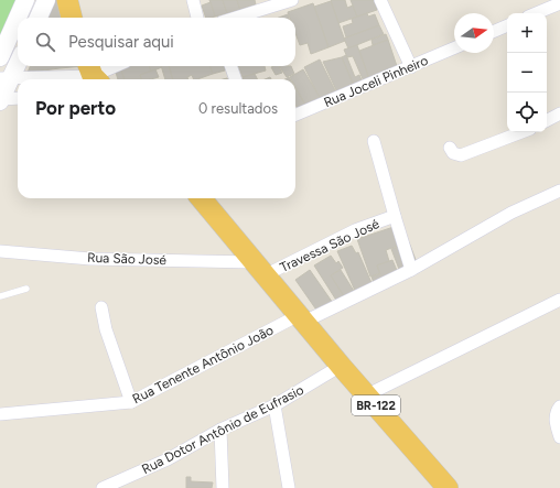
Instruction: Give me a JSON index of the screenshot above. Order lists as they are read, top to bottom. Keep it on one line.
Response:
{"streets":{"highway":["BR-122"],"street":["Rua Joceli Pinheiro","Travessa São José","Rua São José","Rua Tenente Antônio João","Rua Dotor Antônio de Eufrasio"]},"crossings":[["Travessa São José","Rua São José"],["Travessa São José","Rua Tenente Antônio João"],["Travessa São José","BR-122"],["Rua São José","BR-122"],["Rua Tenente Antônio João","BR-122"],["BR-122","Rua Dotor Antônio de Eufrasio"]],"north":"right","page":{"map_buttons":["+","−"],"search":"Pesquisar aqui","heading":["Por perto","0 resultados"]}}
